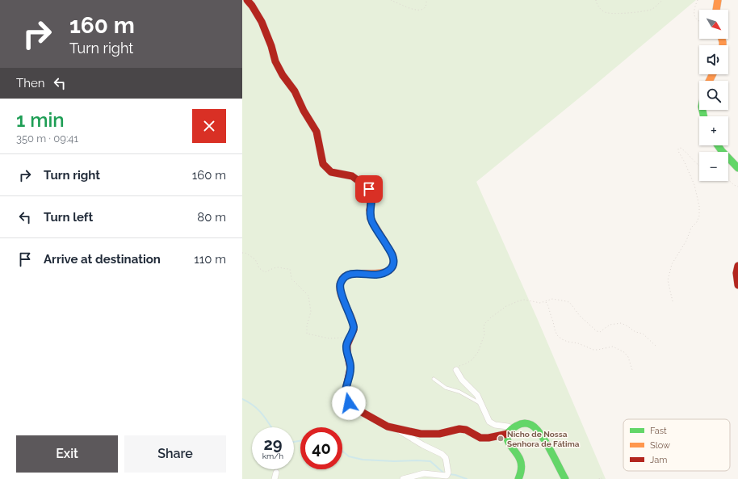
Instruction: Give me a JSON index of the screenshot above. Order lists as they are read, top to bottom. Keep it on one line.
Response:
{"places":["Nicho de Nossa Senhora de Fátima"],"legend":["Fast","Slow","Jam"],"north":"bottom right","page":{"turn":["160 m","Turn right"],"map_buttons":["+","−"],"then":"Then","heading":["1 min","350 m · 09:41"],"list":[{"name":"Turn right","value":"160 m"},{"name":"Turn left","value":"80 m"},{"name":"Arrive at destination","value":"110 m"}],"speed":"29 km/h","limit":"40","buttons":["Exit","Share"]}}
